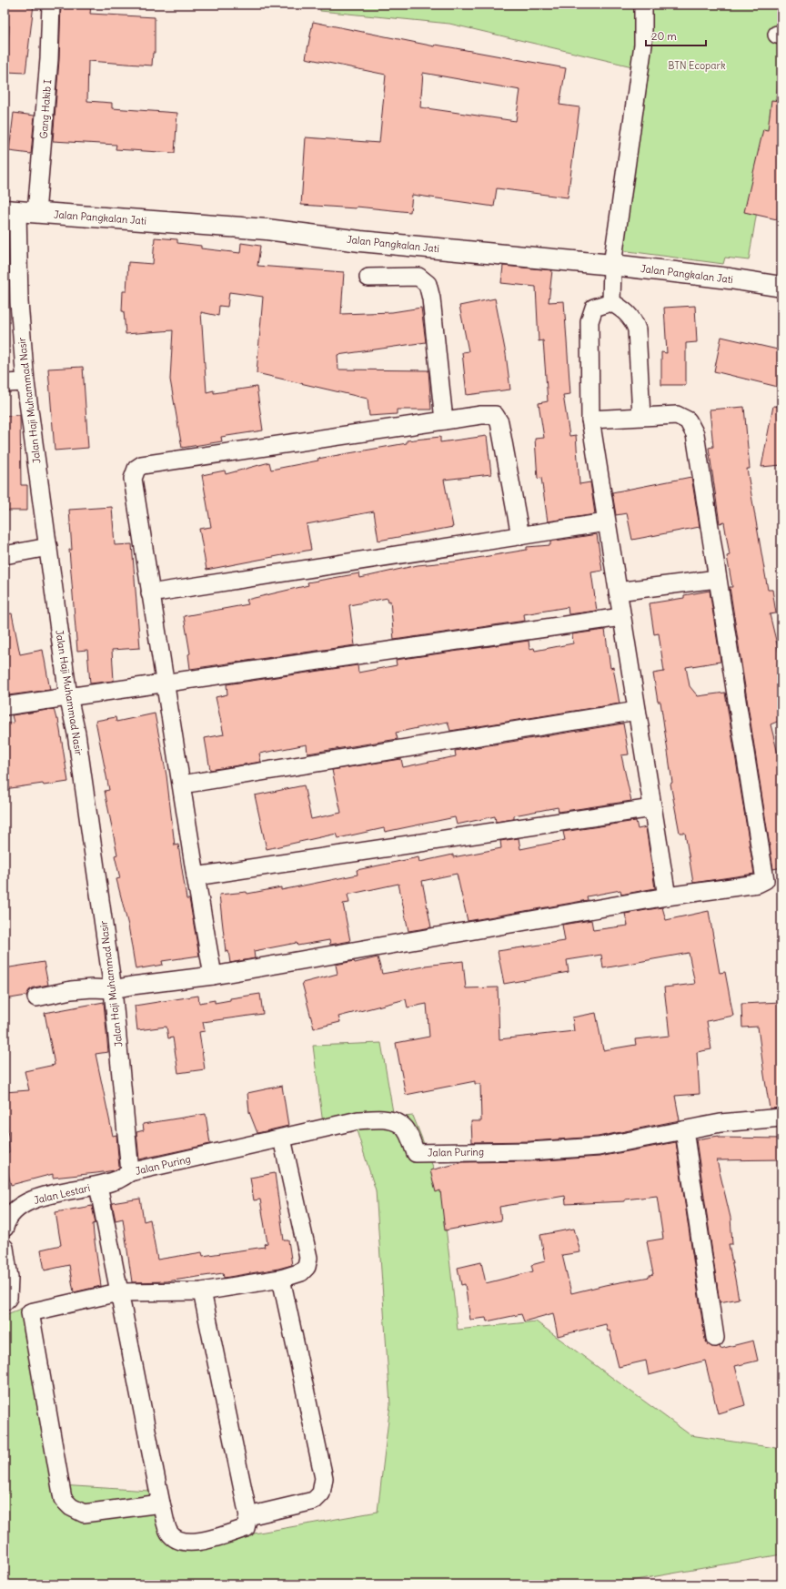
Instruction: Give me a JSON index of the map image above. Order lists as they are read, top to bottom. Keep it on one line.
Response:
{"streets":{"main road":["Jalan Pangkalan Jati"],"street":["Gang Hakib I","Jalan Haji Muhammad Nasir","Jalan Puring","Jalan Lestari"]},"crossings":[["Gang Hakib I","Jalan Pangkalan Jati"],["Jalan Pangkalan Jati","Jalan Haji Muhammad Nasir"],["Jalan Haji Muhammad Nasir","Jalan Puring"],["Jalan Haji Muhammad Nasir","Jalan Lestari"],["Jalan Puring","Jalan Lestari"]],"parks":["BTN Ecopark"],"scale_bar":"20 m"}
